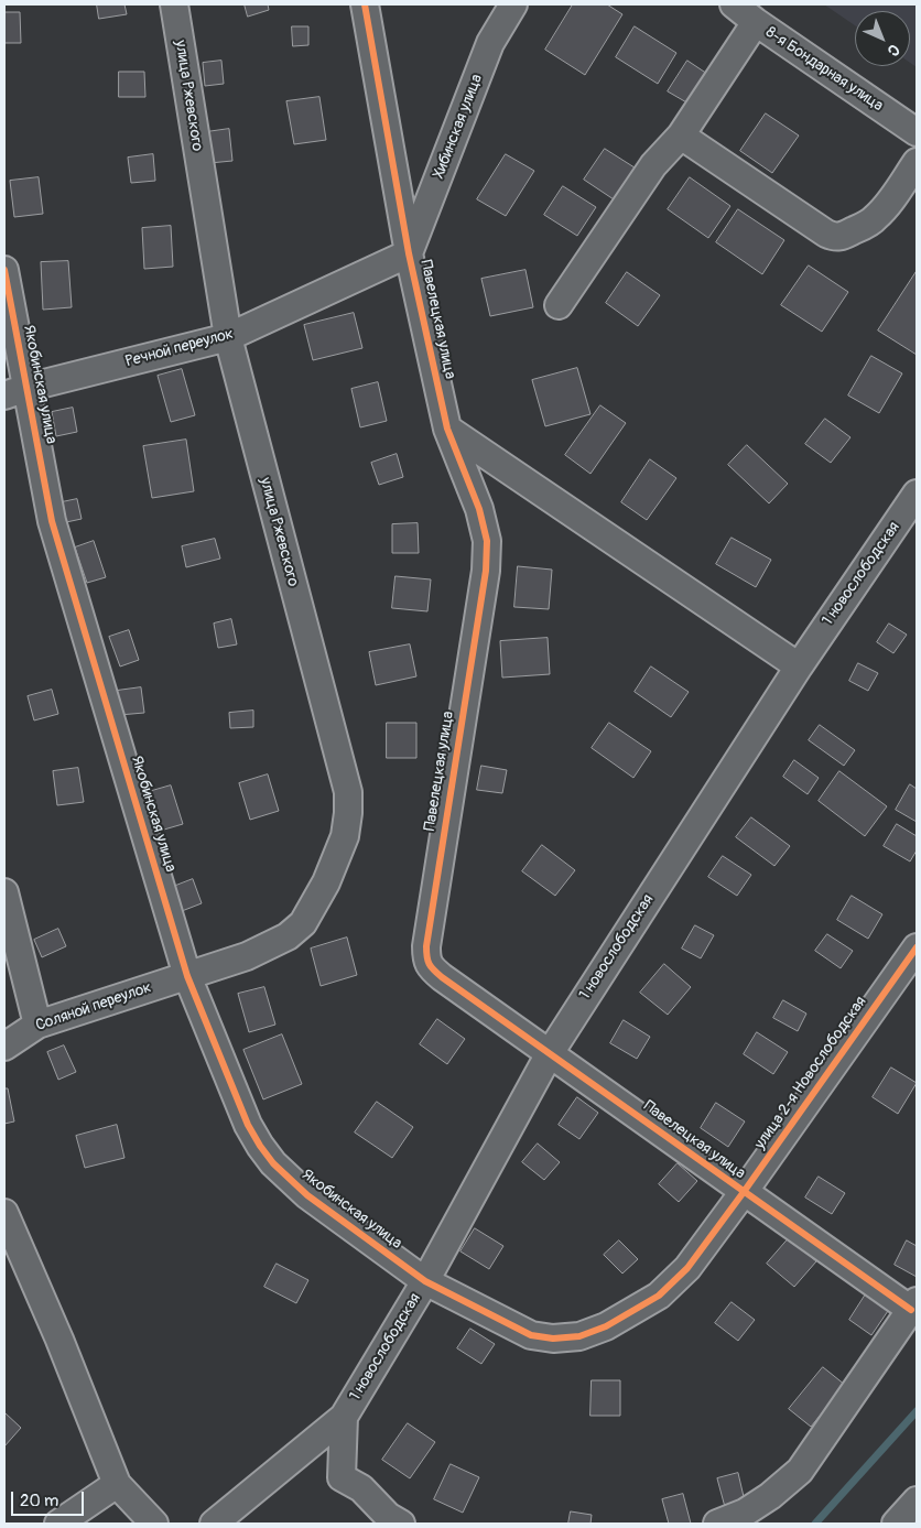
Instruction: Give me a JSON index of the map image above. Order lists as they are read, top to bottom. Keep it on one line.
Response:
{"streets":{"street":["8-я Бондарная улица","улица Ржевского","Хибинская улица","Павелецкая улица","Речной переулок","Якобинская улица","1 новослободская","Соляной переулок","улица 2-я Новослободская"]},"crossings":[["улица Ржевского","Речной переулок"],["улица Ржевского","Якобинская улица"],["улица Ржевского","Соляной переулок"],["Хибинская улица","Павелецкая улица"],["Хибинская улица","Речной переулок"],["Павелецкая улица","Речной переулок"],["Павелецкая улица","1 новослободская"],["Павелецкая улица","улица 2-я Новослободская"],["Речной переулок","Якобинская улица"],["Якобинская улица","1 новослободская"],["Якобинская улица","Соляной переулок"],["Якобинская улица","улица 2-я Новослободская"],["1 новослободская","улица 2-я Новослободская"]],"scale_bar":"20 m","north":"bottom right"}
